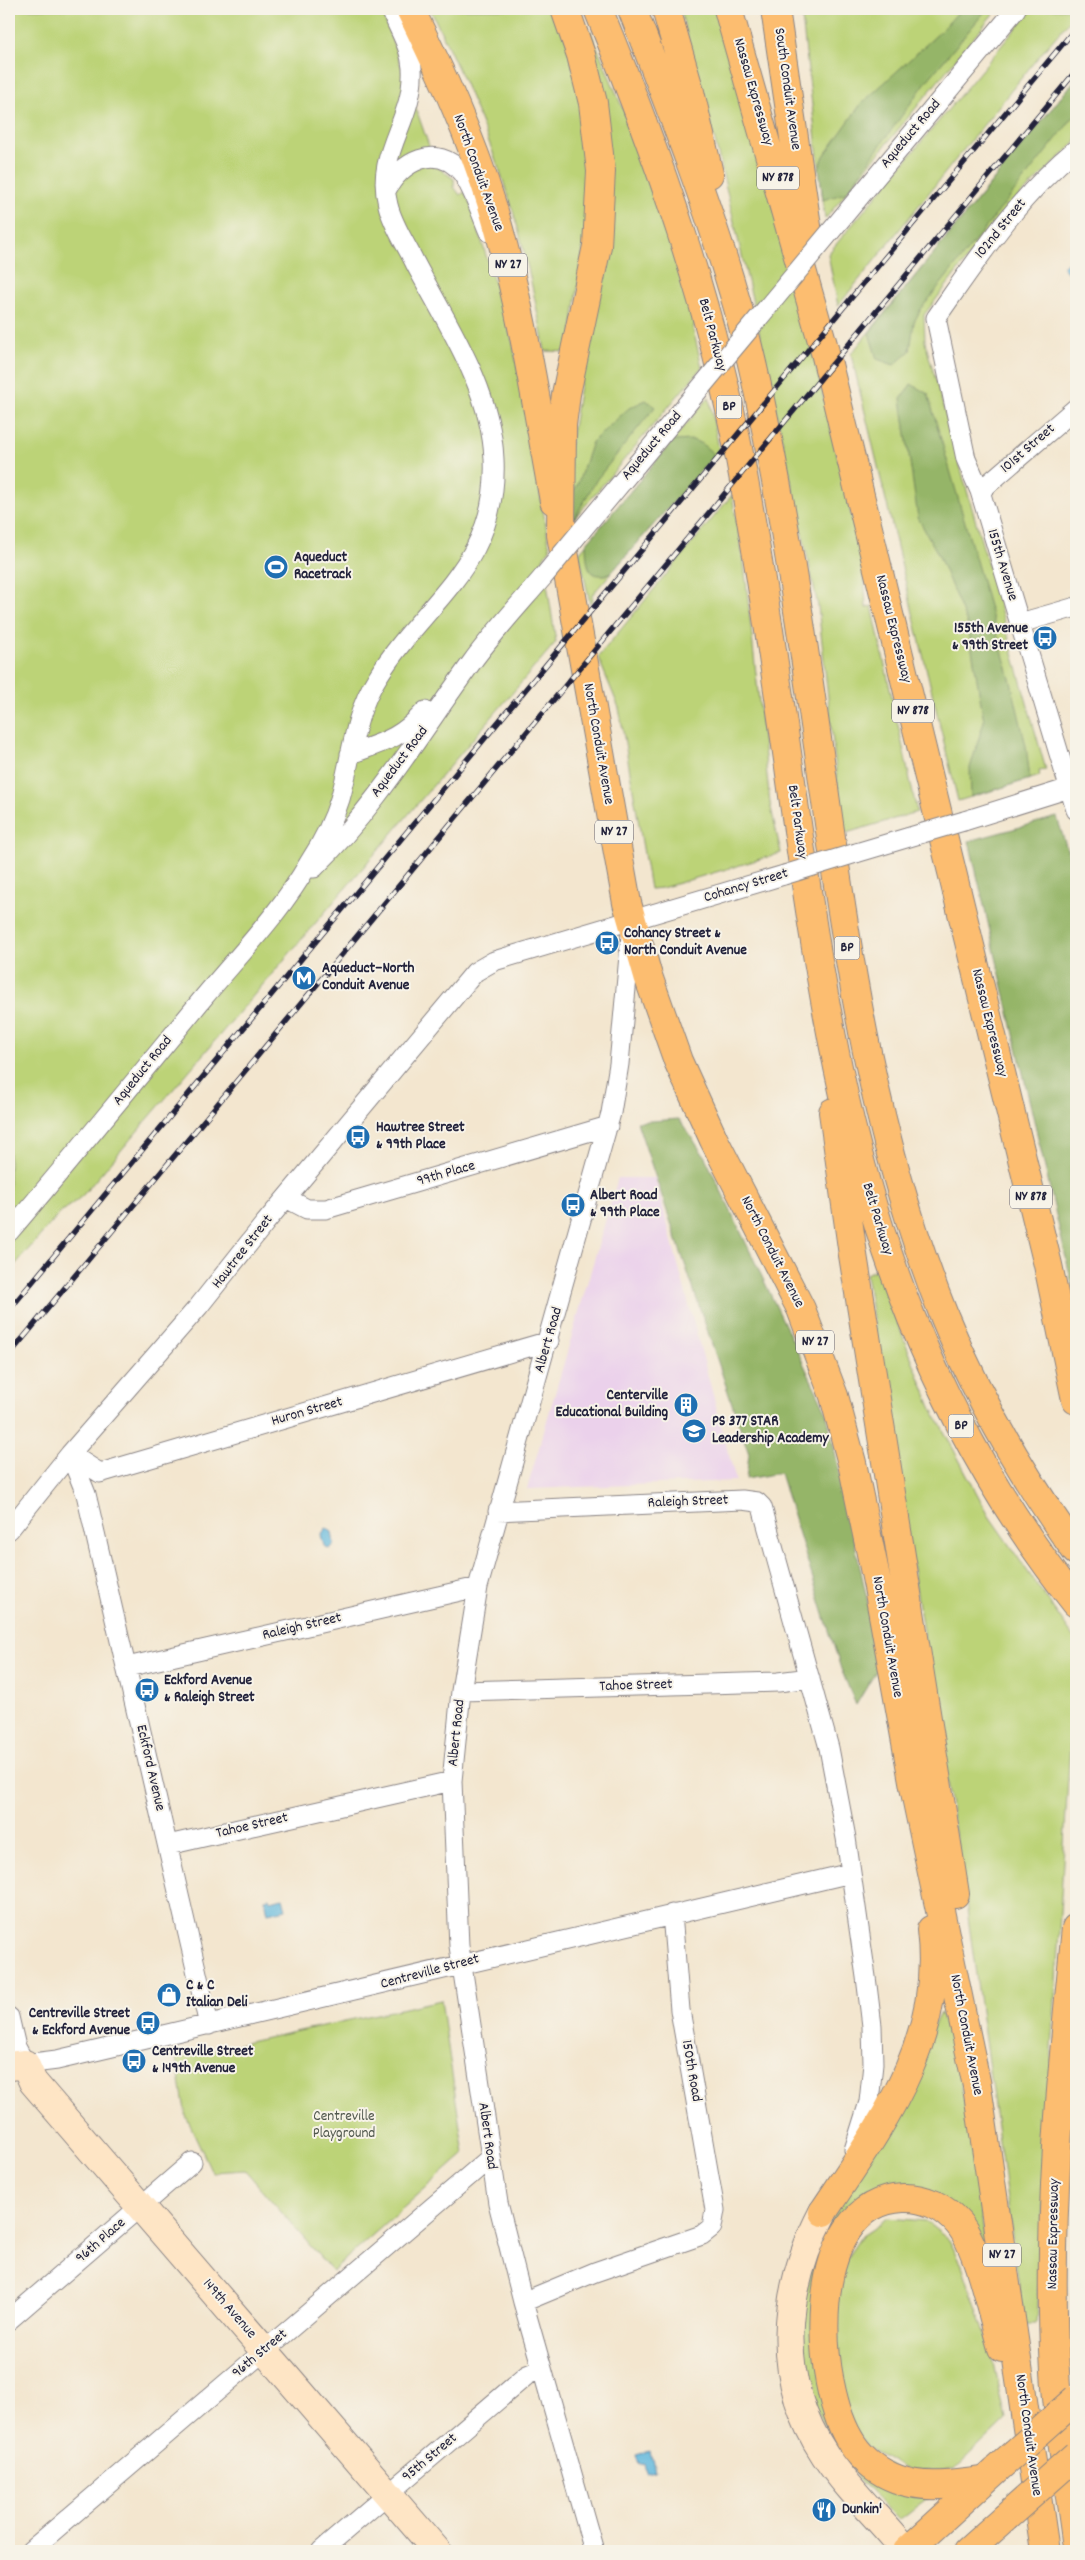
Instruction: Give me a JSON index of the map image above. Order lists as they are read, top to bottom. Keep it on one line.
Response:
{"streets":{"main road":["South Conduit Avenue","Nassau Expressway","North Conduit Avenue","NY 878","NY 27","Belt Parkway","BP"],"street":["Aqueduct Road","102nd Street","101st Street","155th Avenue","Cohancy Street","99th Place","Hawtree Street","Albert Road","Huron Street","Raleigh Street","Tahoe Street","Eckford Avenue","Centreville Street","150th Road","96th Place","149th Avenue","96th Street","95th Street"]},"crossings":[["South Conduit Avenue","Nassau Expressway"],["Aqueduct Road","North Conduit Avenue"],["North Conduit Avenue","Cohancy Street"],["North Conduit Avenue","Albert Road"],["102nd Street","155th Avenue"],["101st Street","155th Avenue"],["155th Avenue","Cohancy Street"],["Cohancy Street","Hawtree Street"],["Cohancy Street","Albert Road"],["99th Place","Hawtree Street"],["99th Place","Albert Road"],["Hawtree Street","Huron Street"],["Hawtree Street","Eckford Avenue"],["Albert Road","Huron Street"],["Albert Road","Raleigh Street"],["Albert Road","Tahoe Street"],["Albert Road","Centreville Street"],["Albert Road","150th Road"],["Albert Road","96th Street"],["Albert Road","95th Street"],["Huron Street","Eckford Avenue"],["Raleigh Street","Tahoe Street"],["Raleigh Street","Eckford Avenue"],["Tahoe Street","Eckford Avenue"],["Eckford Avenue","Centreville Street"],["Centreville Street","150th Road"],["Centreville Street","149th Avenue"],["96th Place","149th Avenue"],["149th Avenue","96th Street"],["149th Avenue","95th Street"]],"parks":["Centreville Playground"],"places":{"sports":["Aqueduct Racetrack"],"bus stop":["155th Avenue & 99th Street","Cohancy Street & North Conduit Avenue","Hawtree Street & 99th Place","Albert Road & 99th Place","Eckford Avenue & Raleigh Street","Centreville Street & Eckford Avenue","Centreville Street & 149th Avenue"],"metro station":["Aqueduct–North Conduit Avenue"],"building":["Centerville Educational Building"],"school or university":["PS 377 STAR Leadership Academy"],"shop":["C & C Italian Deli"],"restaurant":["Dunkin'"]}}
